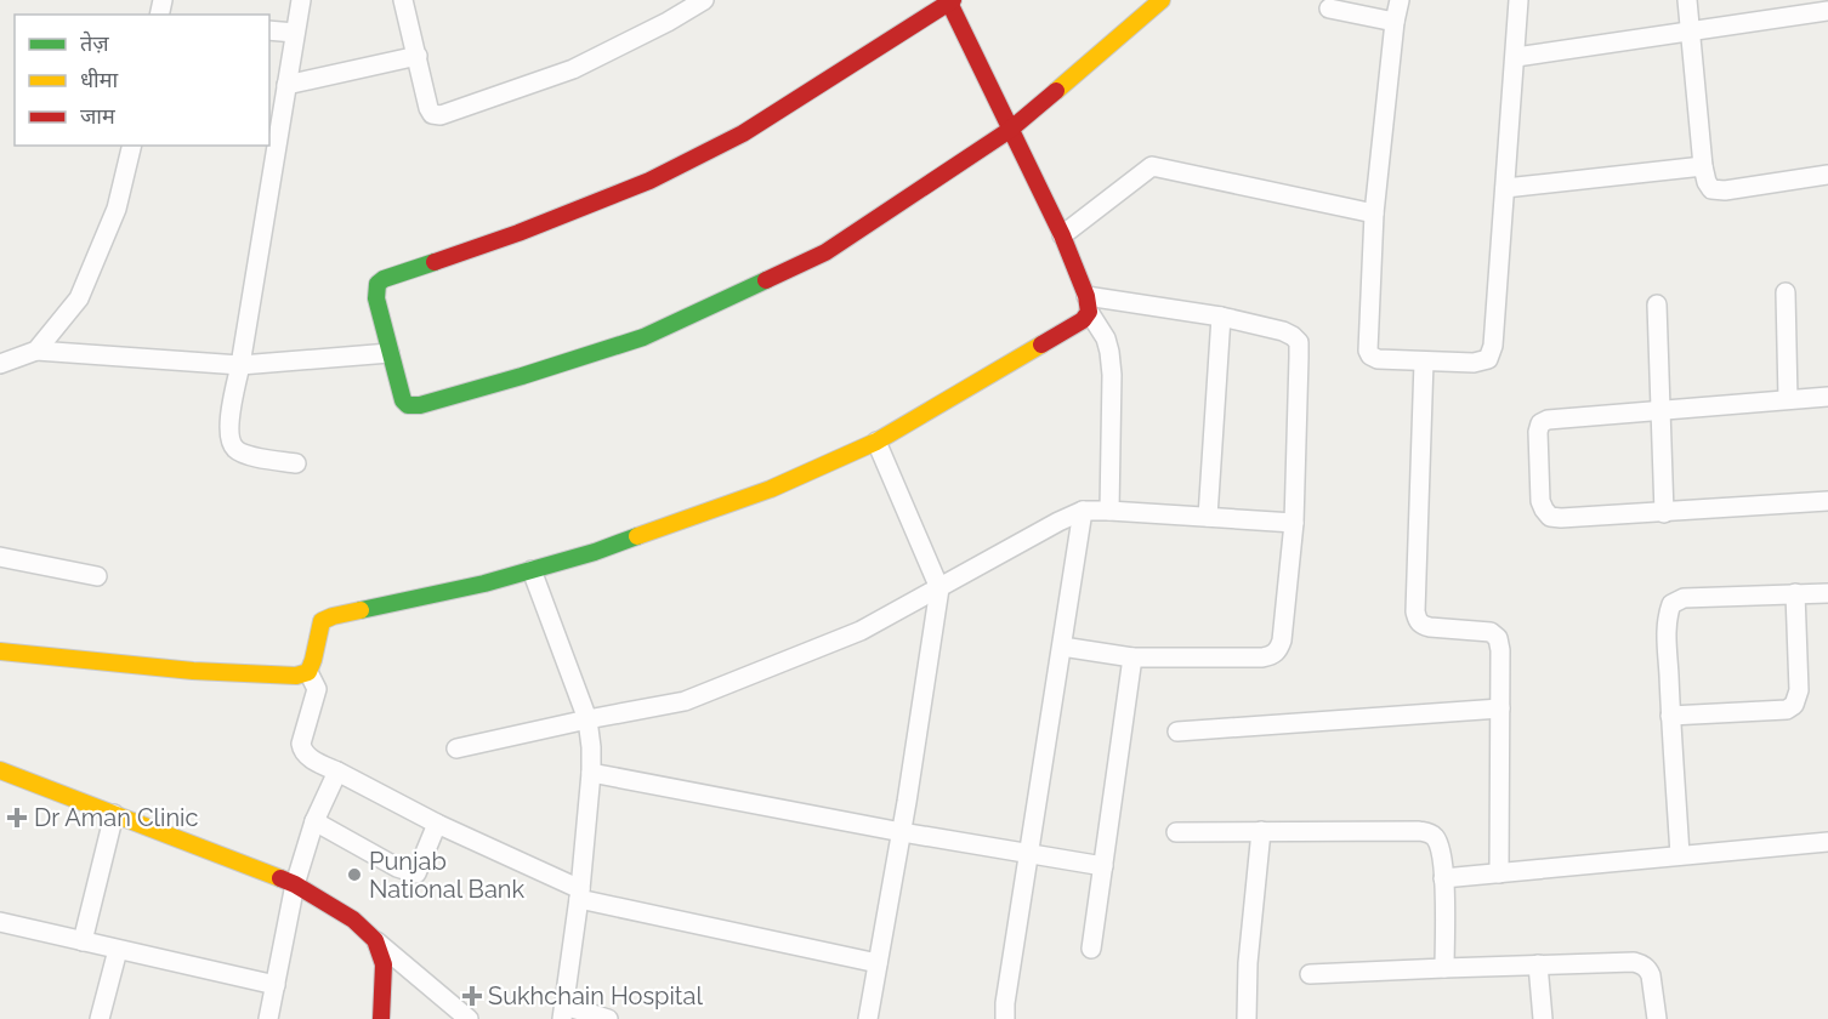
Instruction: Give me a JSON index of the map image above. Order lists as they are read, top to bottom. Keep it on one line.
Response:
{"places":{"health":["Dr Aman Clinic","Sukhchain Hospital"],"other":["Punjab National Bank"]},"legend":["तेज़","धीमा","जाम"]}
